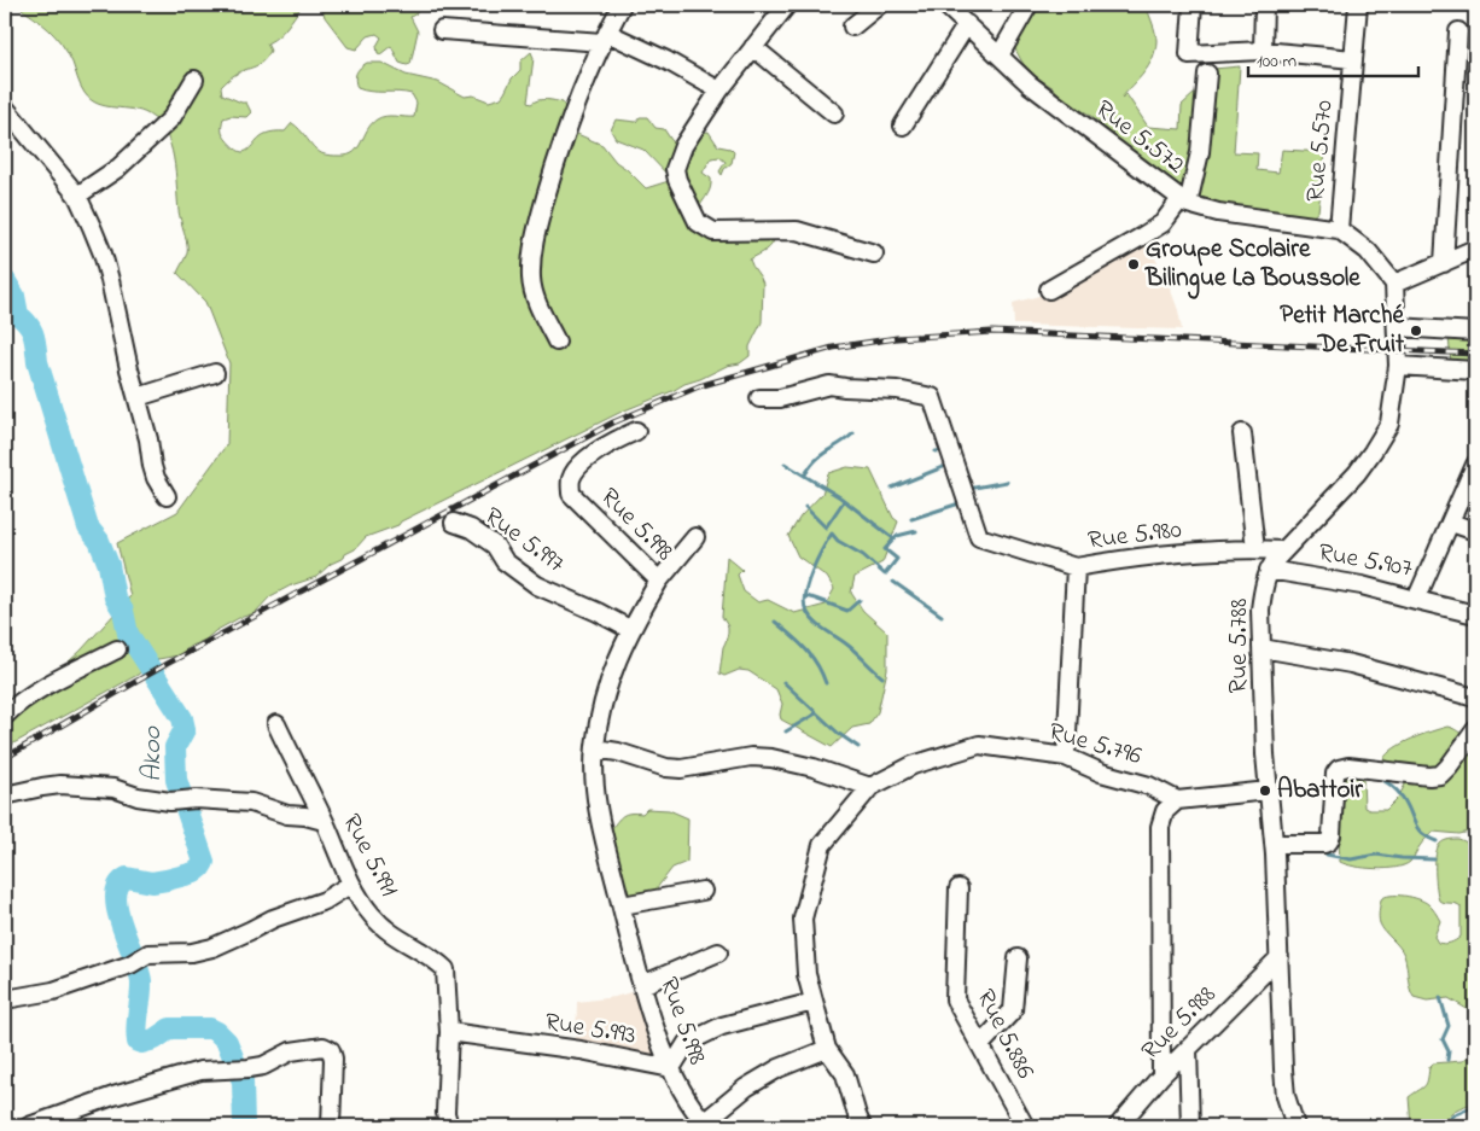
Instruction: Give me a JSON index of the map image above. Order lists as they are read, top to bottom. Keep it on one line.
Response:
{"streets":{"street":["Rue 5.572","Rue 5.570","Rue 5.998","Rue 5.980","Rue 5.997","Rue 5.907","Rue 5.788","Rue 5.796","Rue 5.991","Rue 5.988","Rue 5.993","Rue 5.886"]},"crossings":[["Rue 5.572","Rue 5.570"],["Rue 5.998","Rue 5.997"],["Rue 5.998","Rue 5.993"],["Rue 5.980","Rue 5.788"],["Rue 5.980","Rue 5.796"],["Rue 5.907","Rue 5.788"],["Rue 5.788","Rue 5.988"],["Rue 5.991","Rue 5.993"]],"water":["Akoo"],"places":["Groupe Scolaire Bilingue La Boussole","Petit Marché De Fruit","Abattoir"],"scale_bar":"100 m"}
